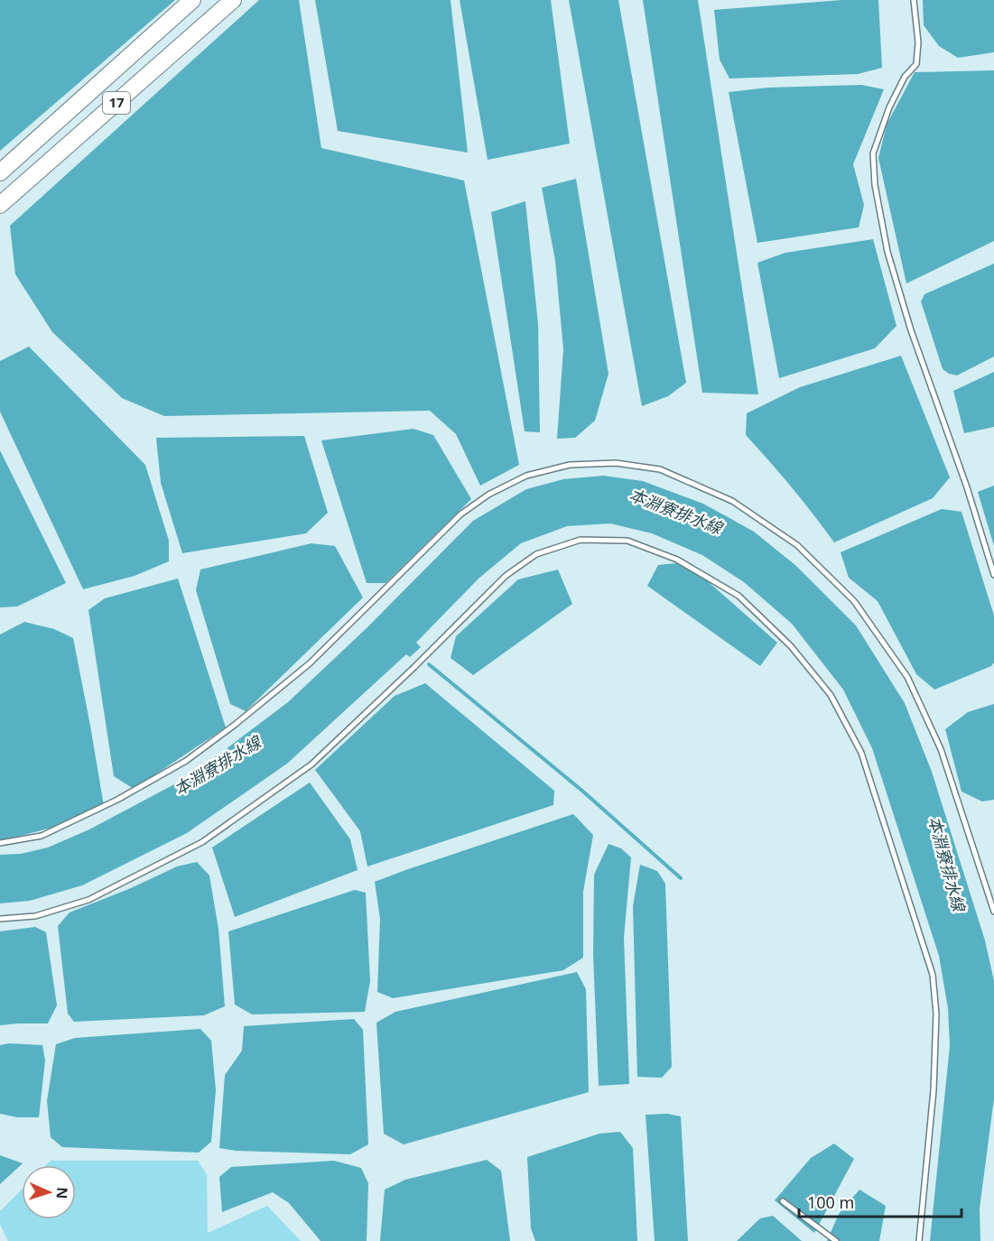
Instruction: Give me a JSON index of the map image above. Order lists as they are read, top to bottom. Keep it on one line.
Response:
{"streets":{"main road":["17"]},"water":["本淵寮排水線"],"scale_bar":"100 m","north":"right"}
